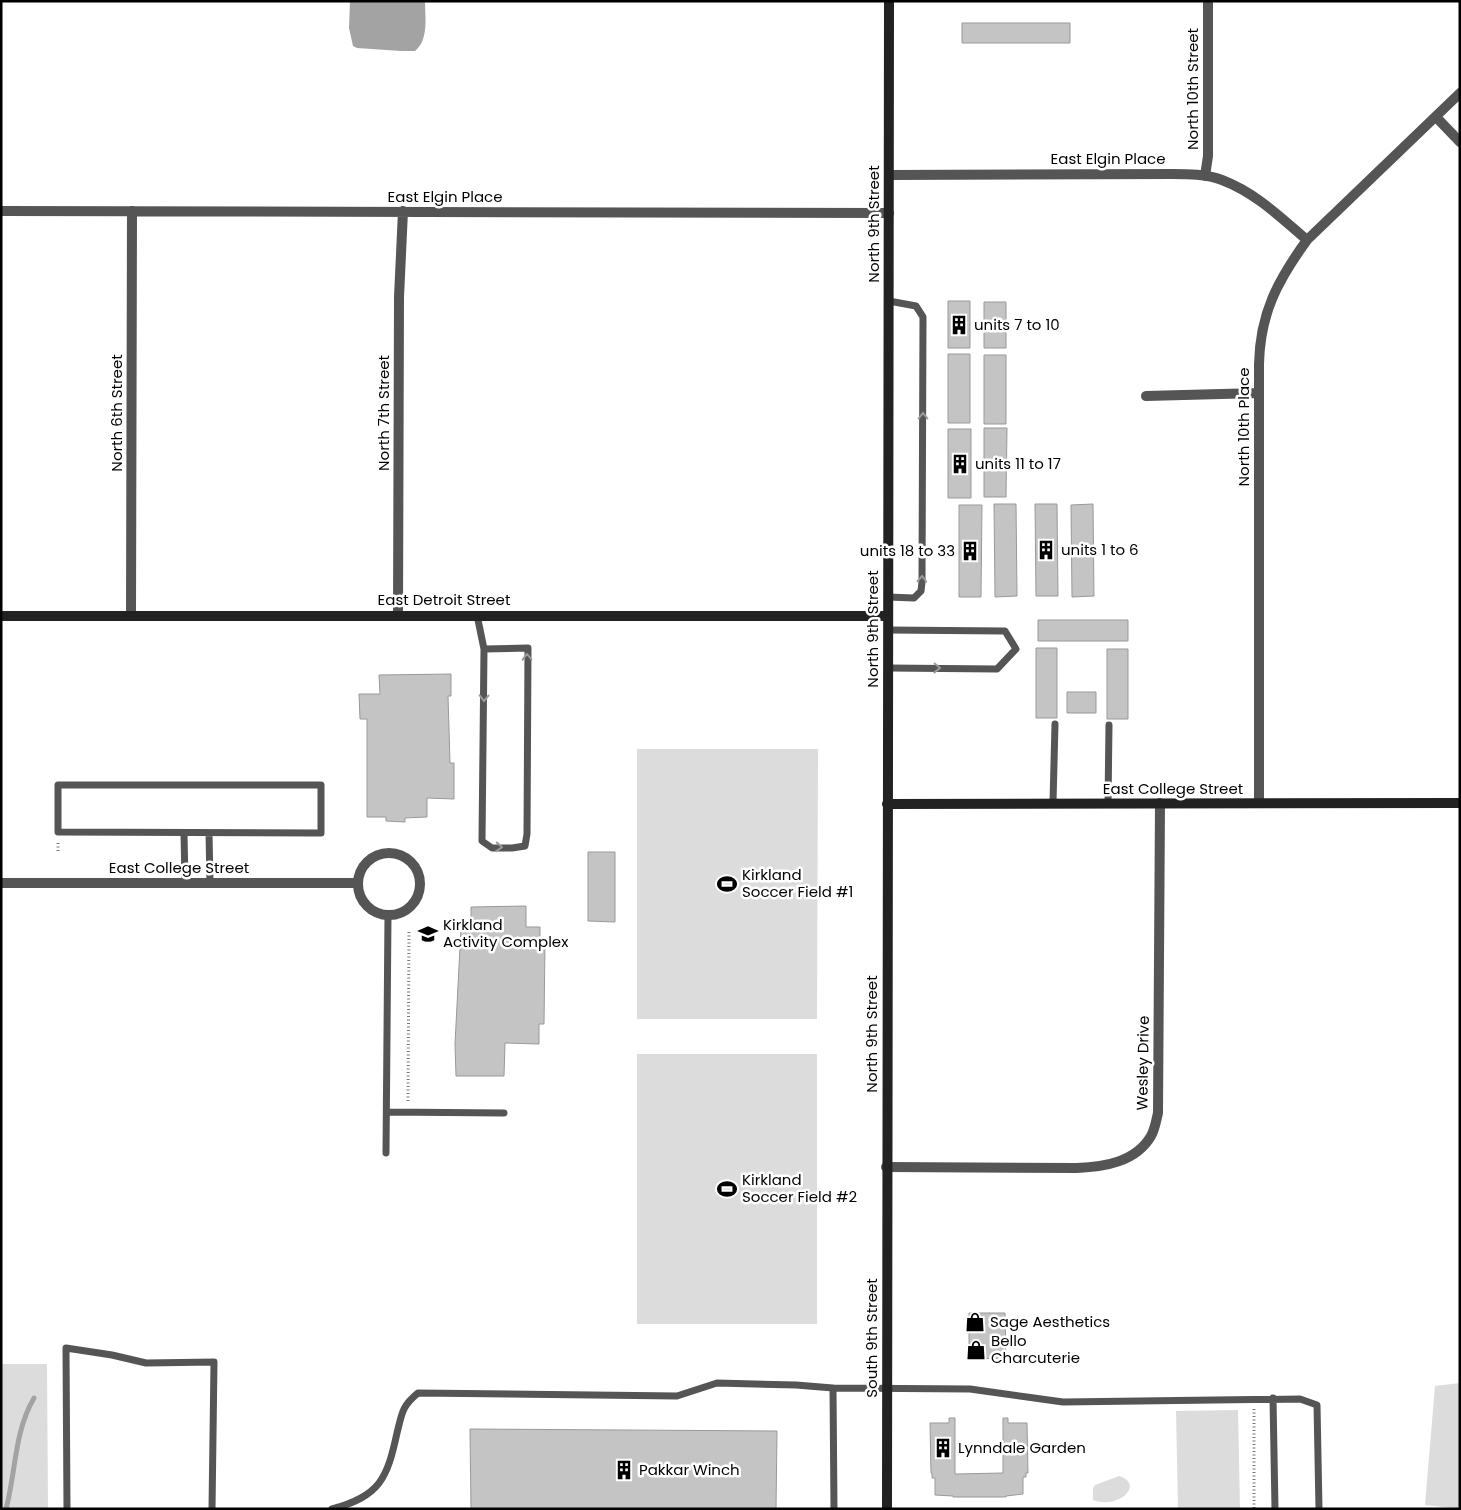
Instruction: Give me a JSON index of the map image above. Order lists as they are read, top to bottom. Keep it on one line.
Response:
{"streets":{"main road":["North 9th Street","East Detroit Street","East College Street","South 9th Street"],"street":["North 10th Street","East Elgin Place","North 6th Street","North 7th Street","North 10th Place","Wesley Drive"]},"crossings":[["North 10th Street","East Elgin Place"],["East Elgin Place","North 9th Street"],["East Elgin Place","North 6th Street"],["East Elgin Place","North 7th Street"],["East Elgin Place","North 10th Place"],["North 9th Street","East Detroit Street"],["North 9th Street","East College Street"],["North 9th Street","Wesley Drive"],["North 9th Street","South 9th Street"],["North 6th Street","East Detroit Street"],["North 7th Street","East Detroit Street"],["North 10th Place","East College Street"],["East College Street","Wesley Drive"],["Wesley Drive","South 9th Street"]],"places":{"building":["units 7 to 10","units 11 to 17","units 1 to 6","units 18 to 33","Lynndale Garden","Pakkar Winch"],"sports":["Kirkland Soccer Field #1","Kirkland Soccer Field #2"],"school or university":["Kirkland Activity Complex"],"shop":["Sage Aesthetics","Bello Charcuterie"]}}
